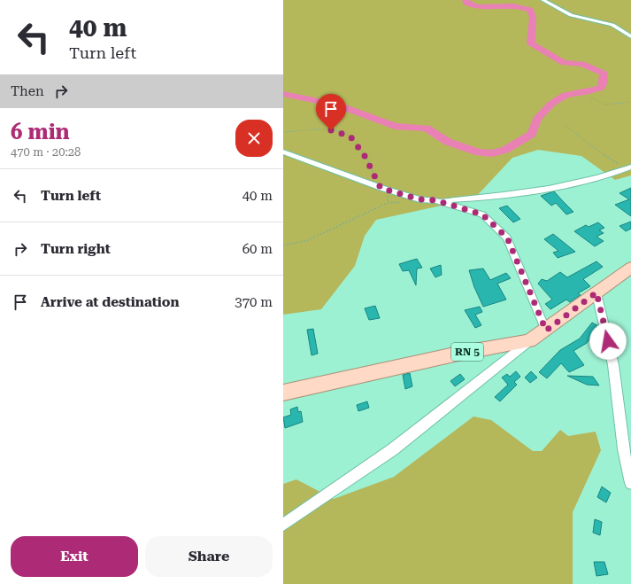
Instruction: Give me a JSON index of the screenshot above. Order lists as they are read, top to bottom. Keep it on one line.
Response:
{"streets":{"main road":["RN 5"]},"page":{"turn":["40 m","Turn left"],"then":"Then","heading":["6 min","470 m · 20:28"],"list":[{"name":"Turn left","value":"40 m"},{"name":"Turn right","value":"60 m"},{"name":"Arrive at destination","value":"370 m"}],"buttons":["Exit","Share"]}}
